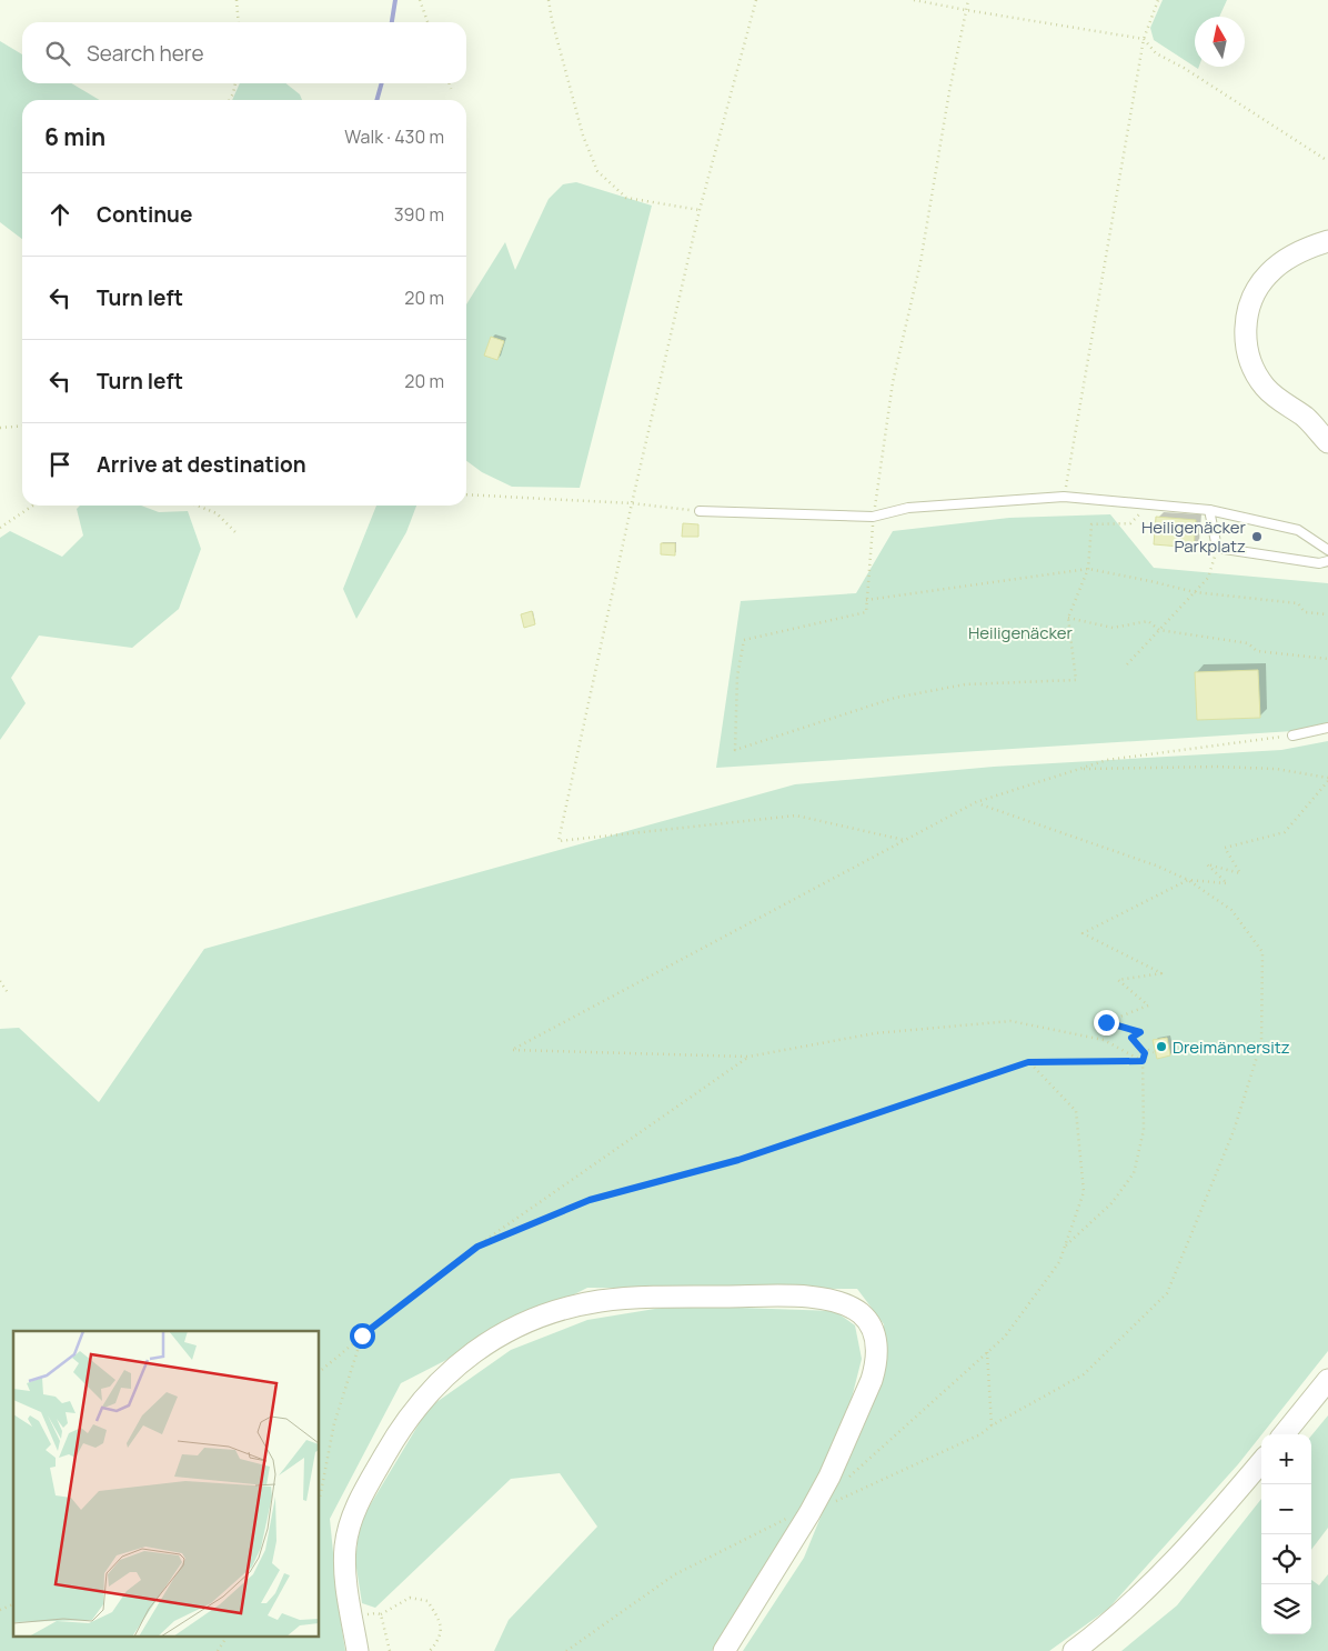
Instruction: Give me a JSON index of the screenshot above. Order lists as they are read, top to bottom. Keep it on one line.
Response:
{"parks":["Heiligenäcker"],"places":["Heiligenäcker Parkplatz","Dreimännersitz"],"north":"top","page":{"search":"Search here","heading":["6 min","Walk · 430 m"],"list":[["Continue","390 m"],["Turn left","20 m"],["Turn left","20 m"],"Arrive at destination"],"map_buttons":["+","−"]}}
